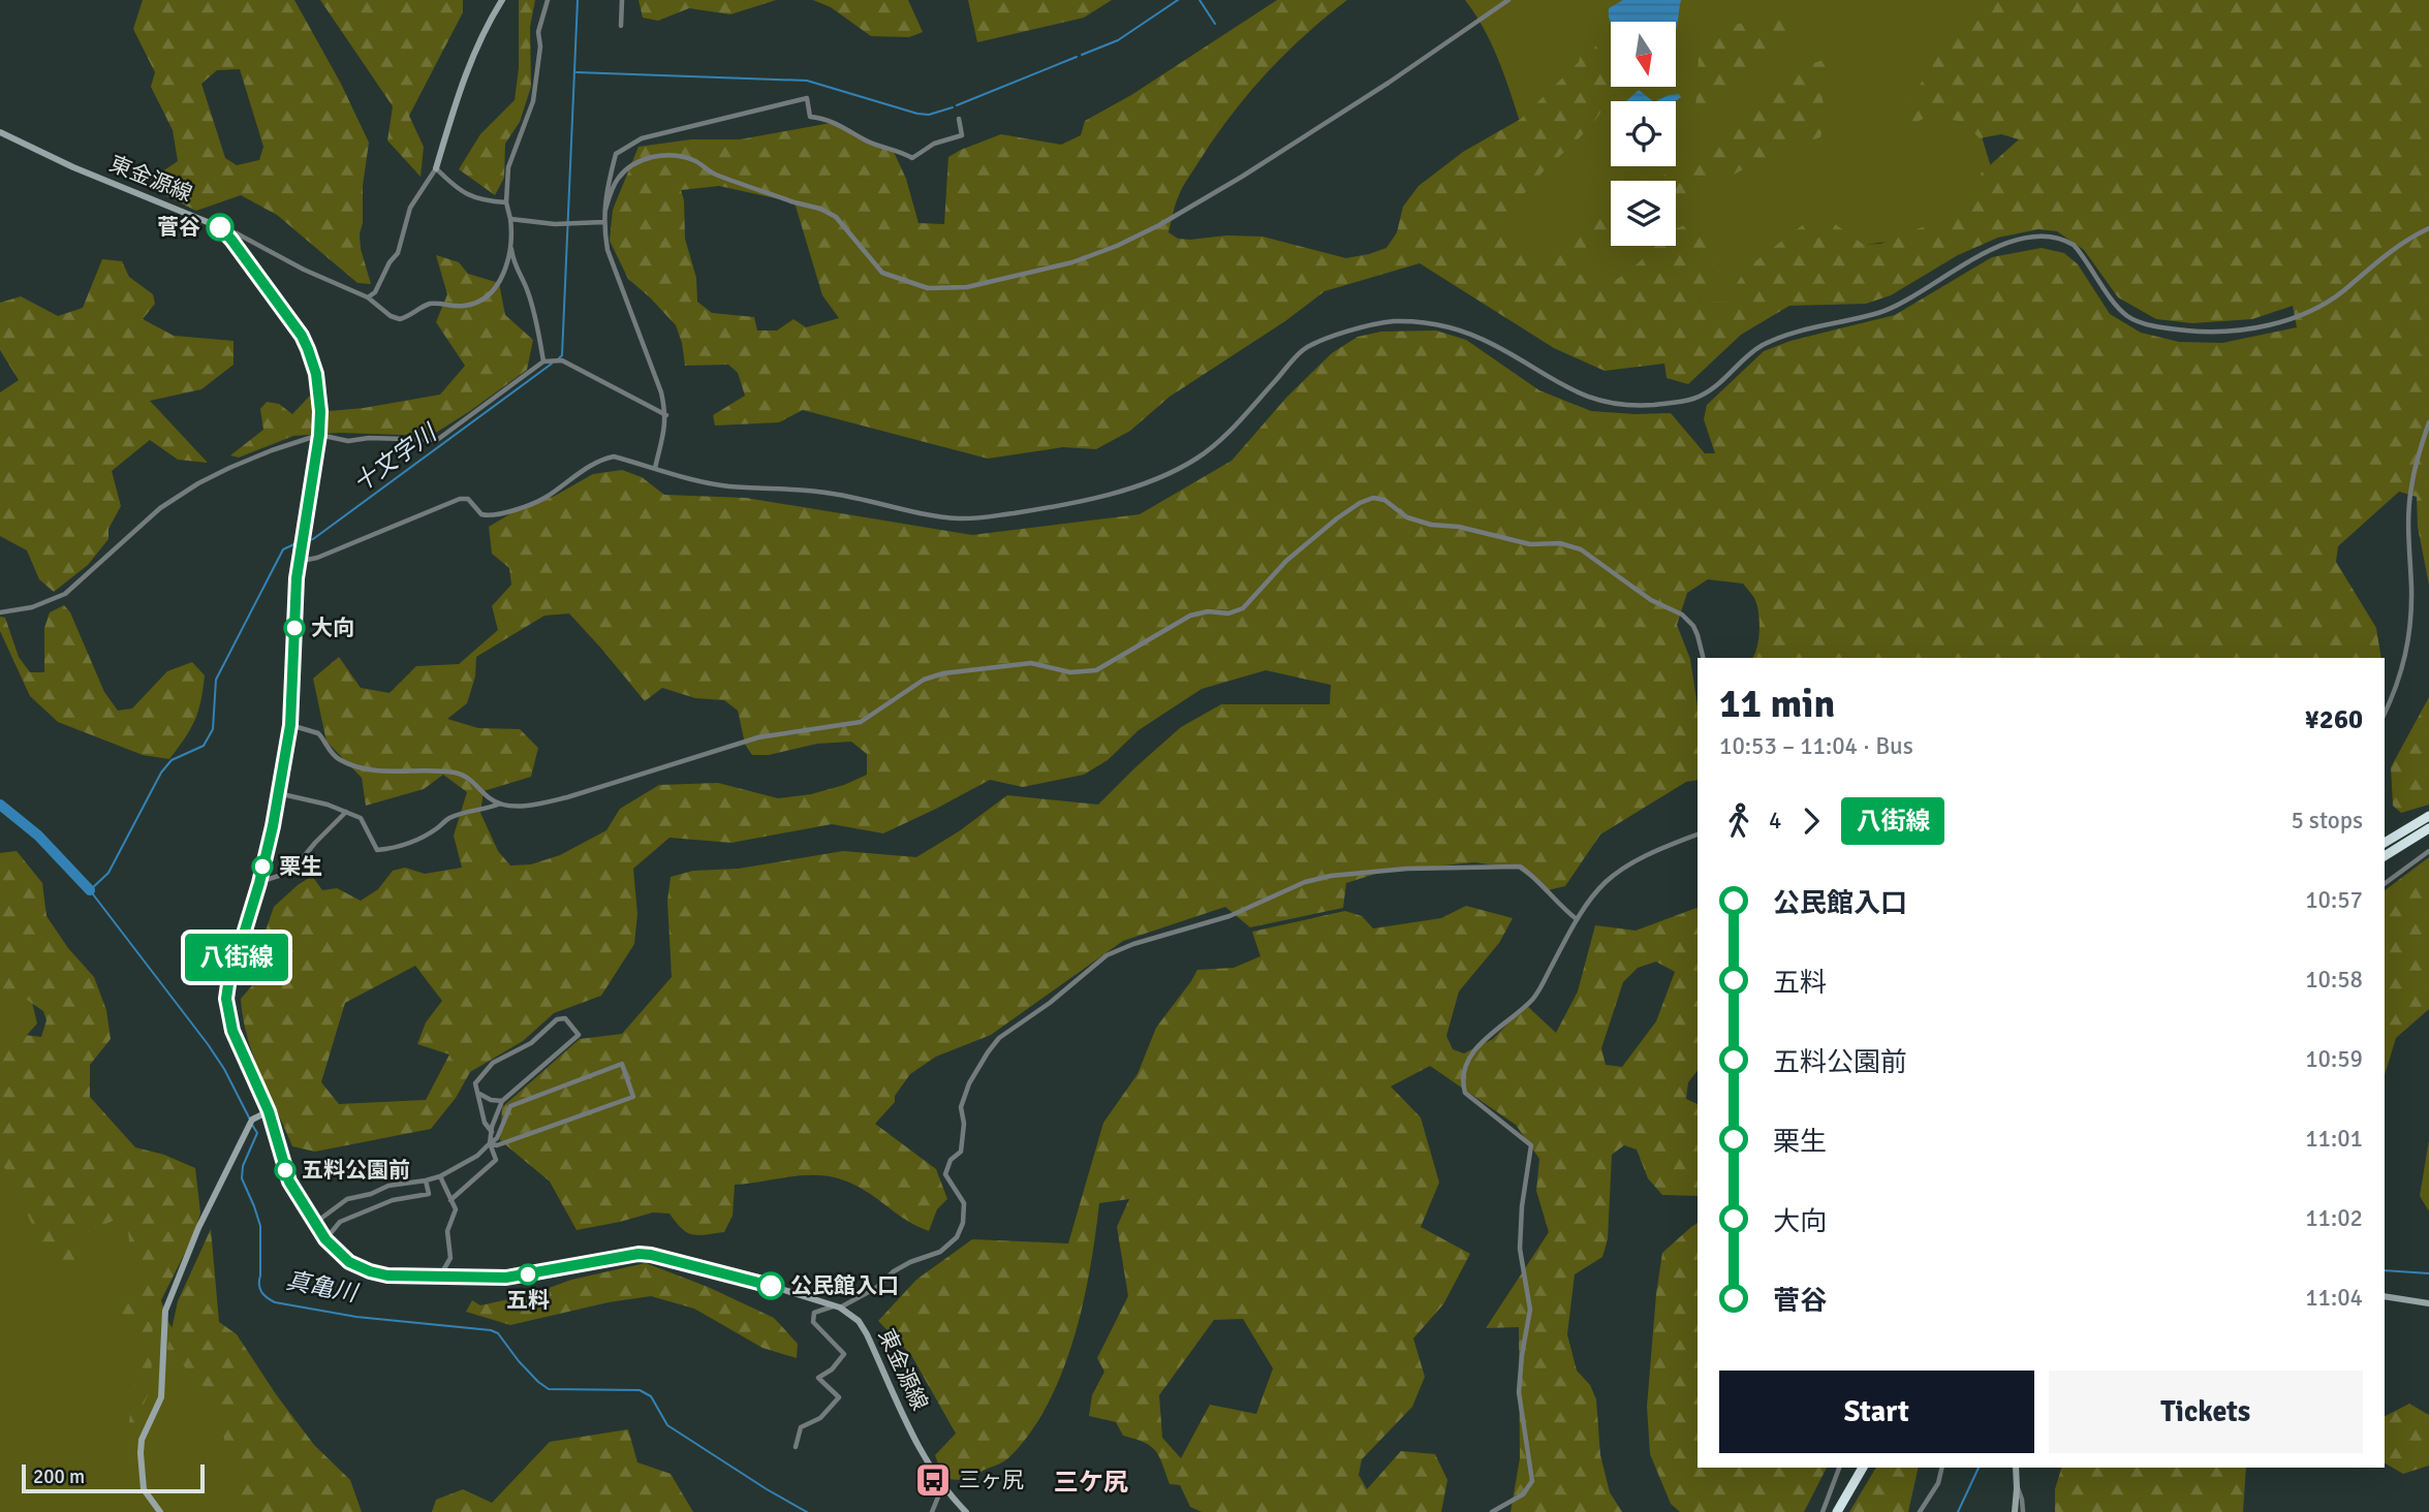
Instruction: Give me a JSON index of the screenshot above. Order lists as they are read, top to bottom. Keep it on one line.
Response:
{"streets":{"main road":["東金源線"]},"districts":["三ケ尻"],"water":["十文字川","真亀川"],"places":{"other":["菅谷","大向","栗生","五料公園前","五料","公民館入口"],"bus stop":["三ヶ尻"]},"lines":["bus line 八街線"],"scale_bar":"200 m","north":"bottom","page":{"on_map":"八街線","heading":["11 min","10:53 – 11:04 · Bus","¥260"],"legs":["4","八街線","5 stops"],"list":[{"name":"公民館入口","value":"10:57"},{"name":"五料","value":"10:58"},{"name":"五料公園前","value":"10:59"},{"name":"栗生","value":"11:01"},{"name":"大向","value":"11:02"},{"name":"菅谷","value":"11:04"}],"buttons":["Start","Tickets"],"scale":"200 m"}}
